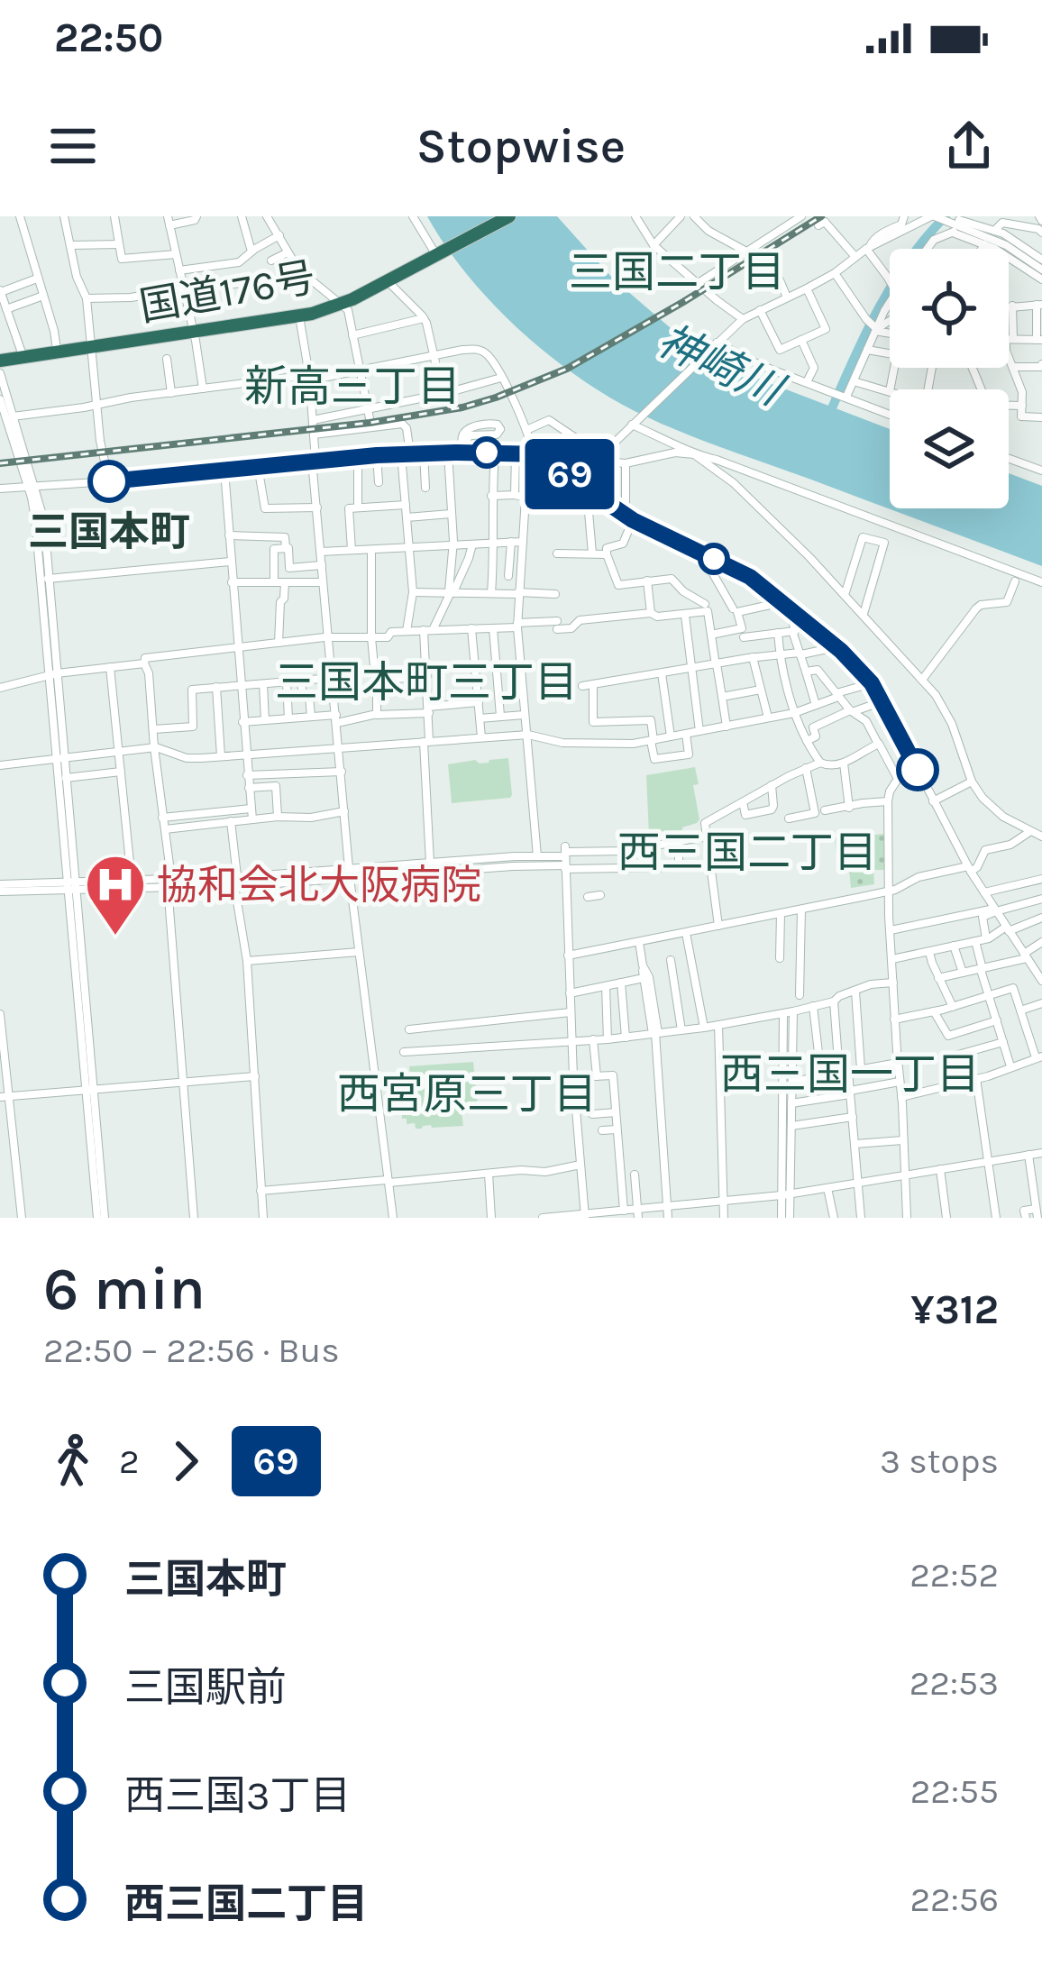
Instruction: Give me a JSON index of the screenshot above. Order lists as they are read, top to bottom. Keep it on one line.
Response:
{"streets":{"highway":["国道176号"]},"districts":["三国二丁目","新高三丁目","三国本町三丁目","西三国二丁目","西三国一丁目","西宮原三丁目"],"water":["神崎川"],"places":{"other":["三国本町"],"hospital":["協和会北大阪病院"]},"lines":["bus line 69"],"page":{"status":"22:50","header":"Stopwise","on_map":"69","heading":["6 min","22:50 – 22:56 · Bus","¥312"],"legs":["2","69","3 stops"],"list":[{"name":"三国本町","value":"22:52"},{"name":"三国駅前","value":"22:53"},{"name":"西三国3丁目","value":"22:55"},{"name":"西三国二丁目","value":"22:56"}]}}
